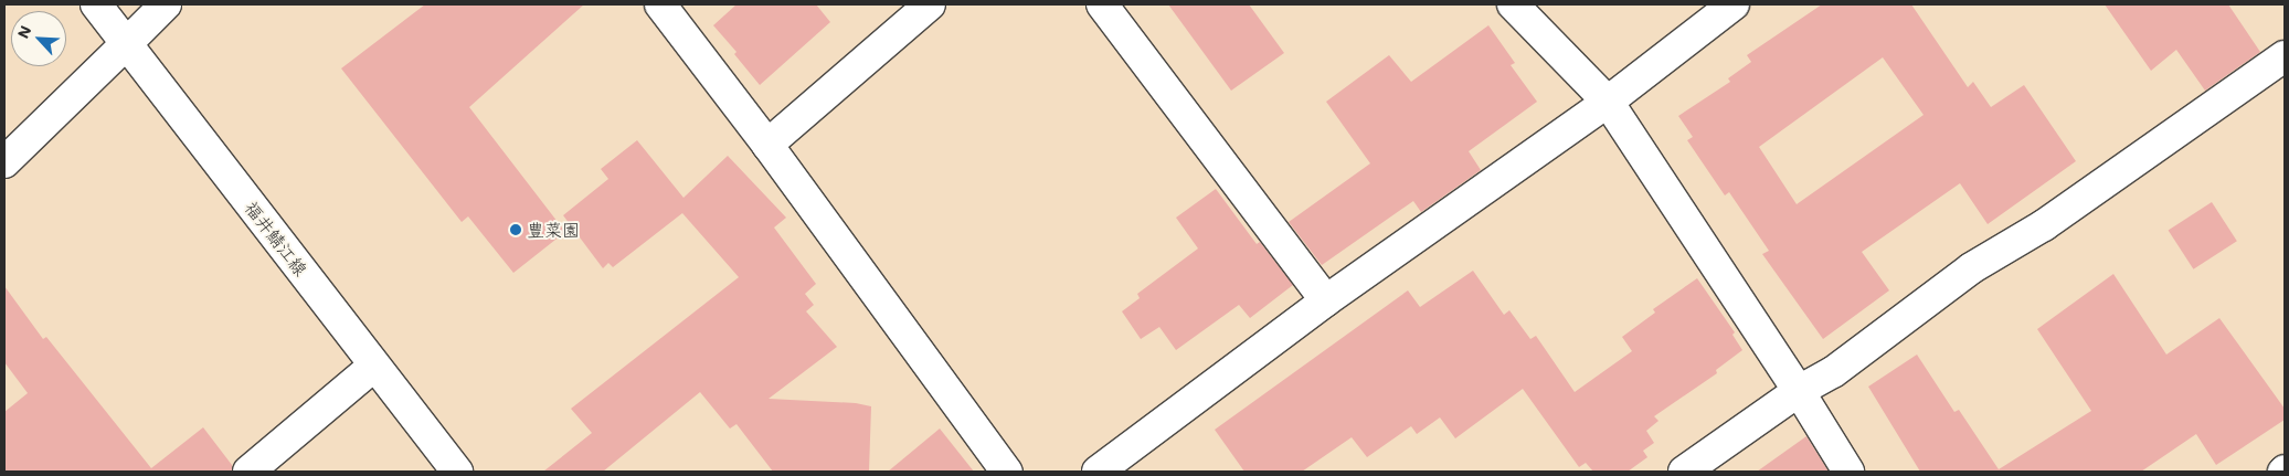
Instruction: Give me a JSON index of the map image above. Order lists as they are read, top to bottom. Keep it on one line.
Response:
{"streets":{"street":["福井鯖江線"]},"places":["豊菜園"],"north":"top left"}
